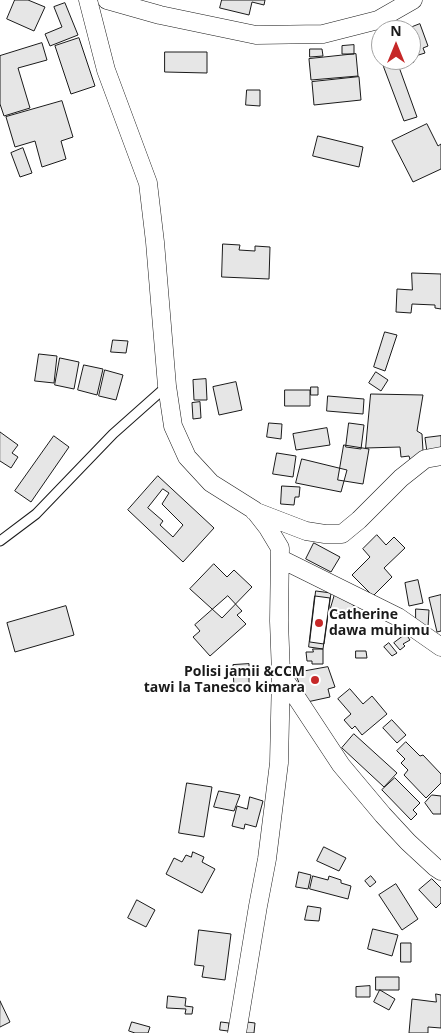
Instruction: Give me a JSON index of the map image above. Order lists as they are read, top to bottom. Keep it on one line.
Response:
{"places":["Catherine dawa muhimu","Polisi jamii &CCM tawi la Tanesco kimara"],"north":"top"}
